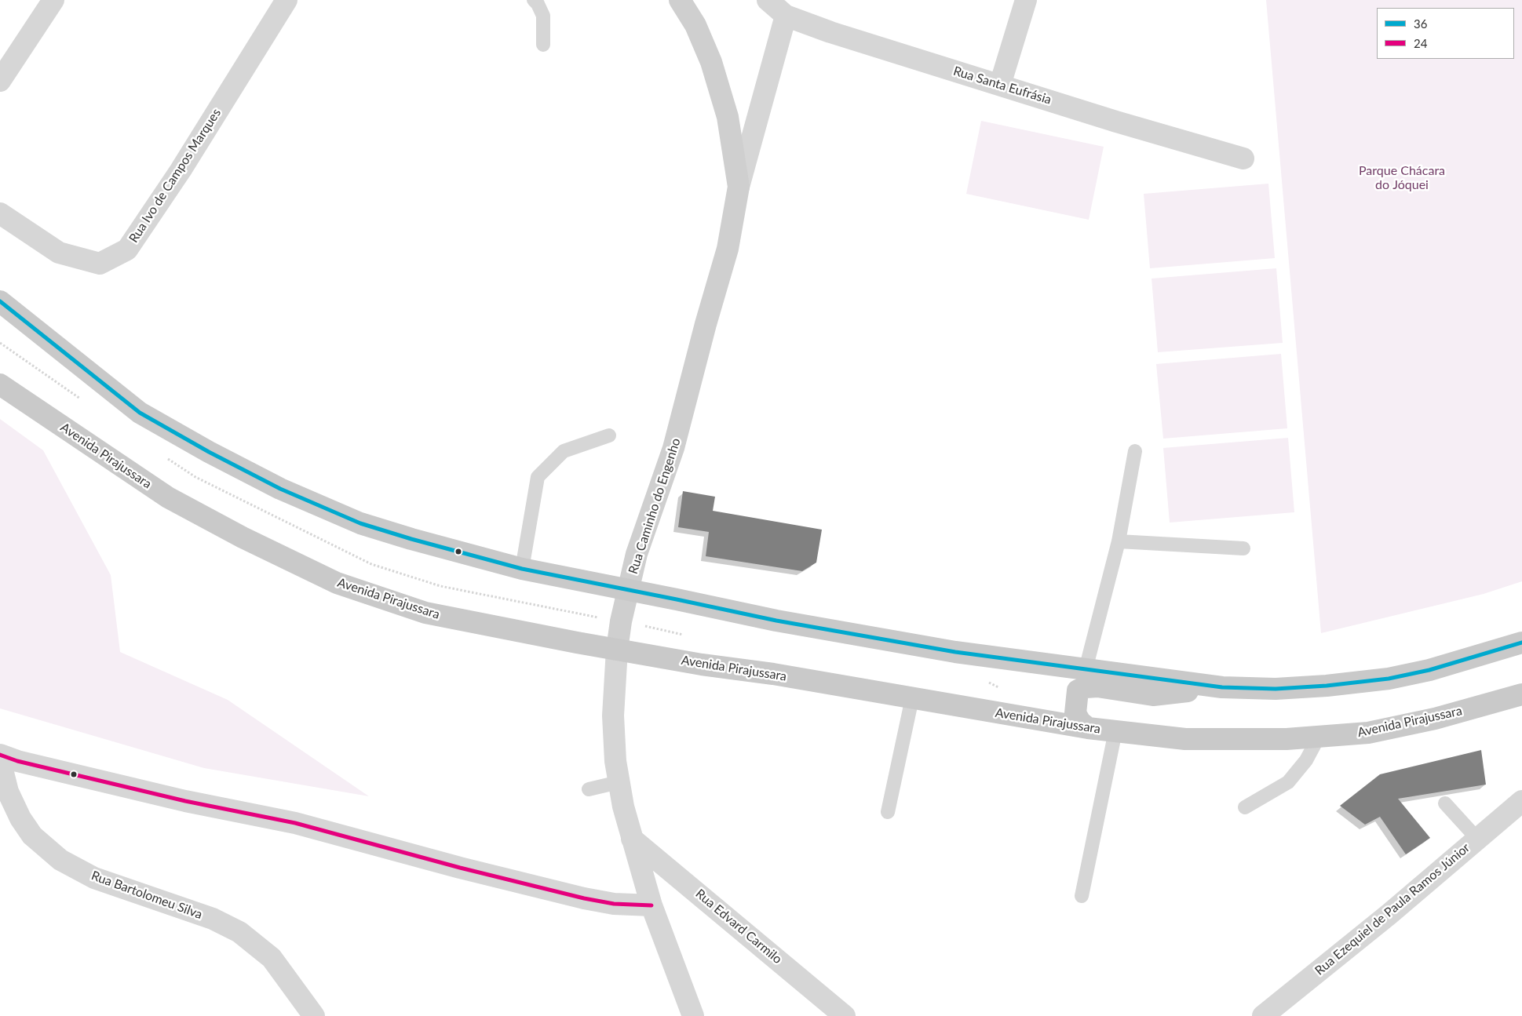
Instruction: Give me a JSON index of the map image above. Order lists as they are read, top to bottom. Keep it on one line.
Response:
{"streets":{"main road":["Avenida Pirajussara"],"street":["Rua Santa Eufrásia","Rua Ivo de Campos Marques","Rua Caminho do Engenho","Rua Bartolomeu Silva","Rua Ezequiel de Paula Ramos Júnior","Rua Edvard Carmilo"]},"crossings":[["Avenida Pirajussara","Rua Caminho do Engenho"],["Rua Caminho do Engenho","Rua Edvard Carmilo"]],"parks":["Parque Chácara do Jóquei"],"lines":["transit line 36","transit line 24"],"legend":["36","24"]}
